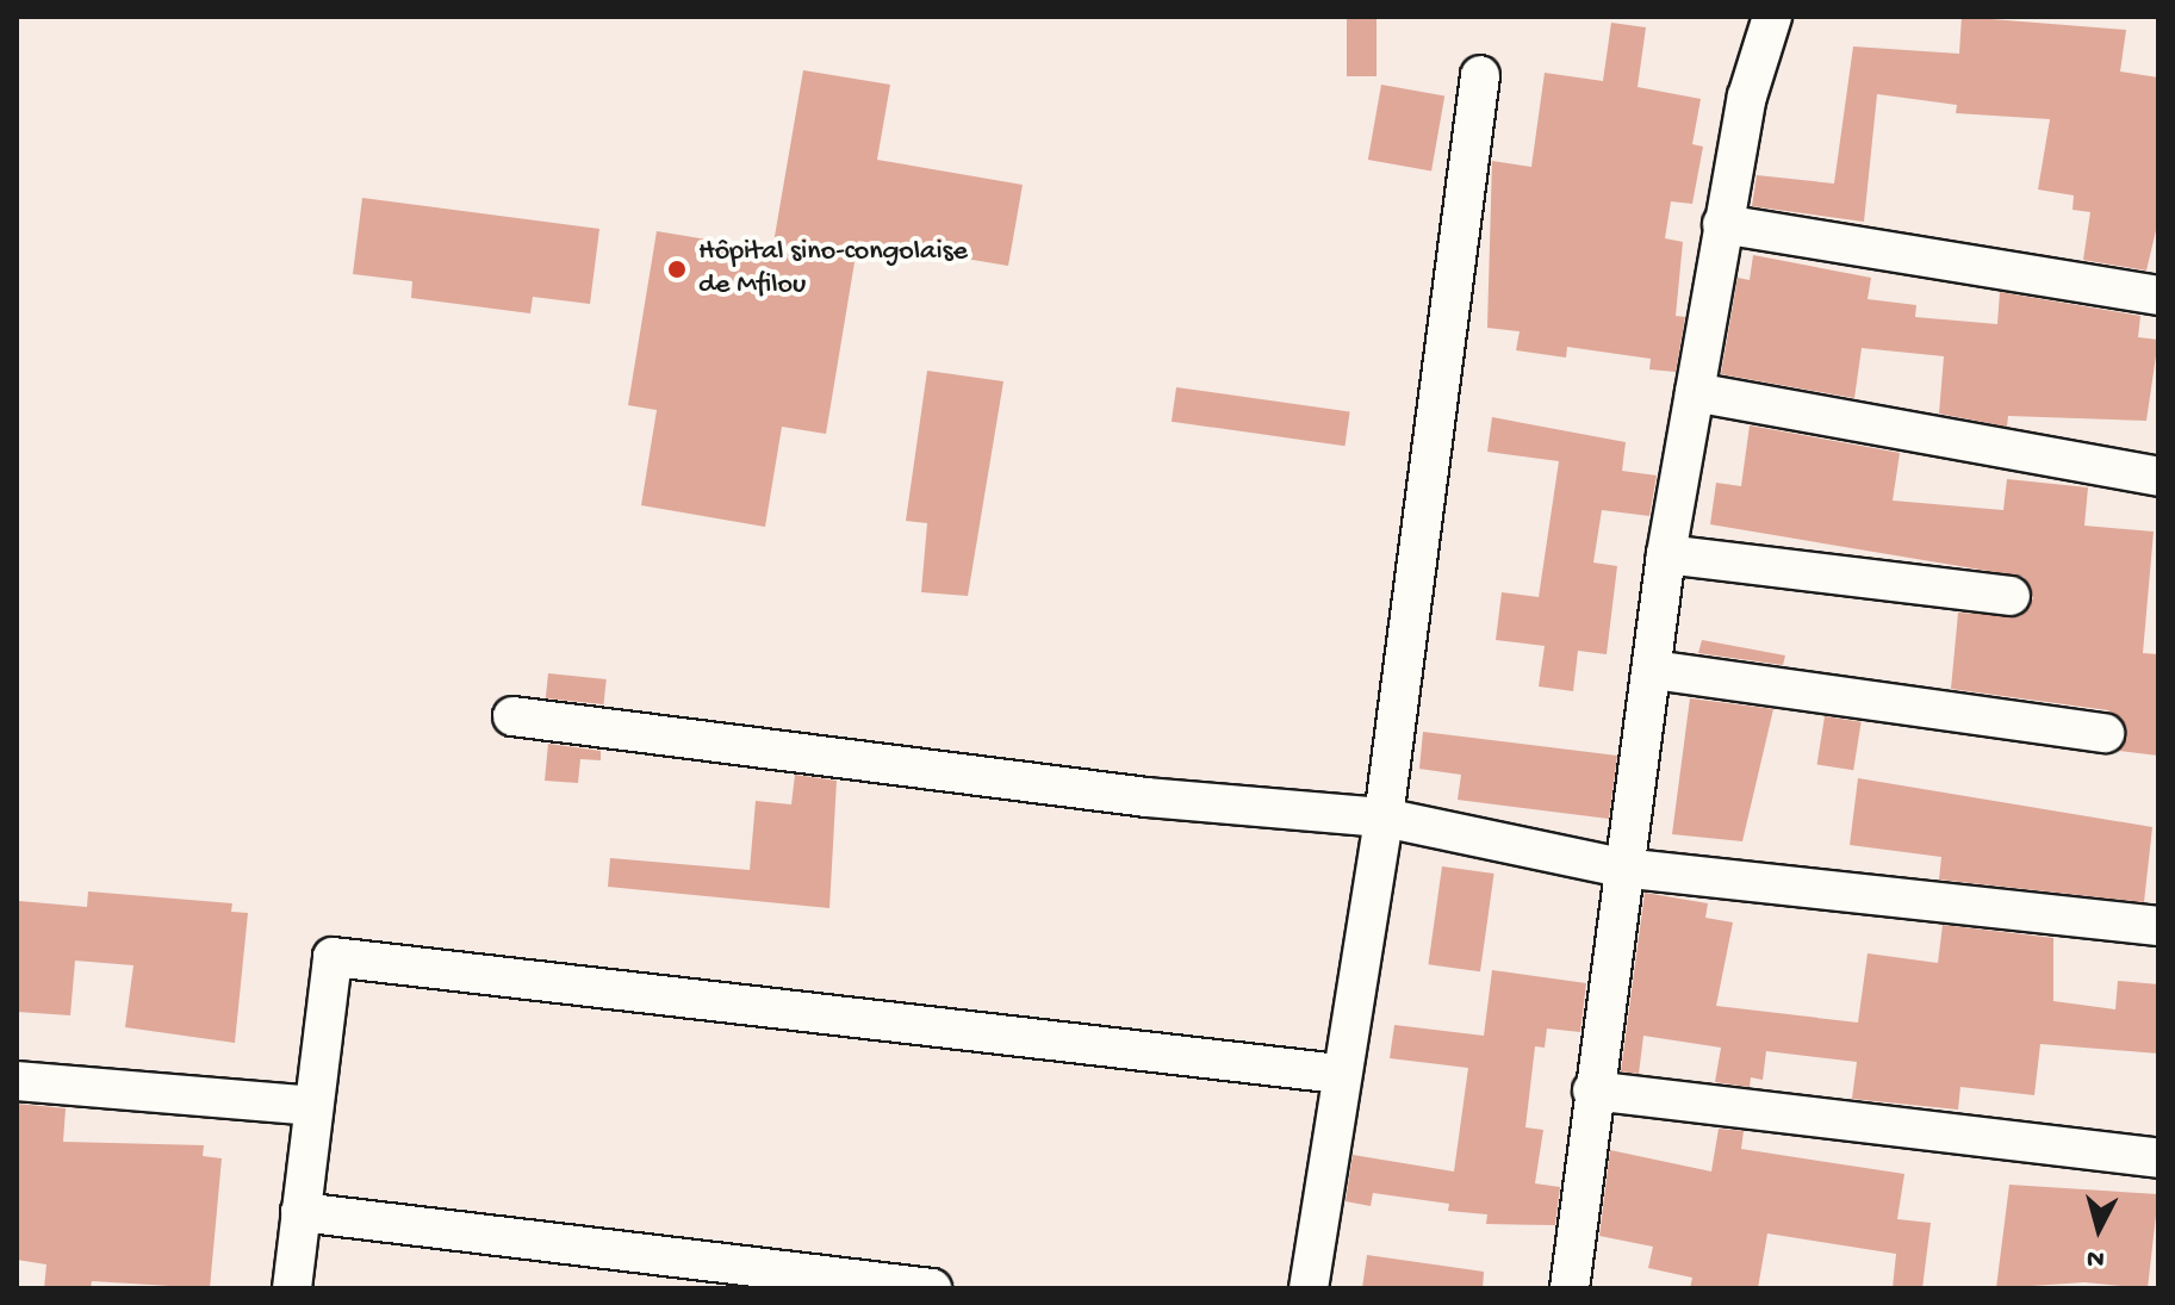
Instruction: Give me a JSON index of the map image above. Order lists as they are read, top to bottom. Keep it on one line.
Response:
{"places":["Hôpital sino-congolaise de Mfilou"],"north":"bottom"}
